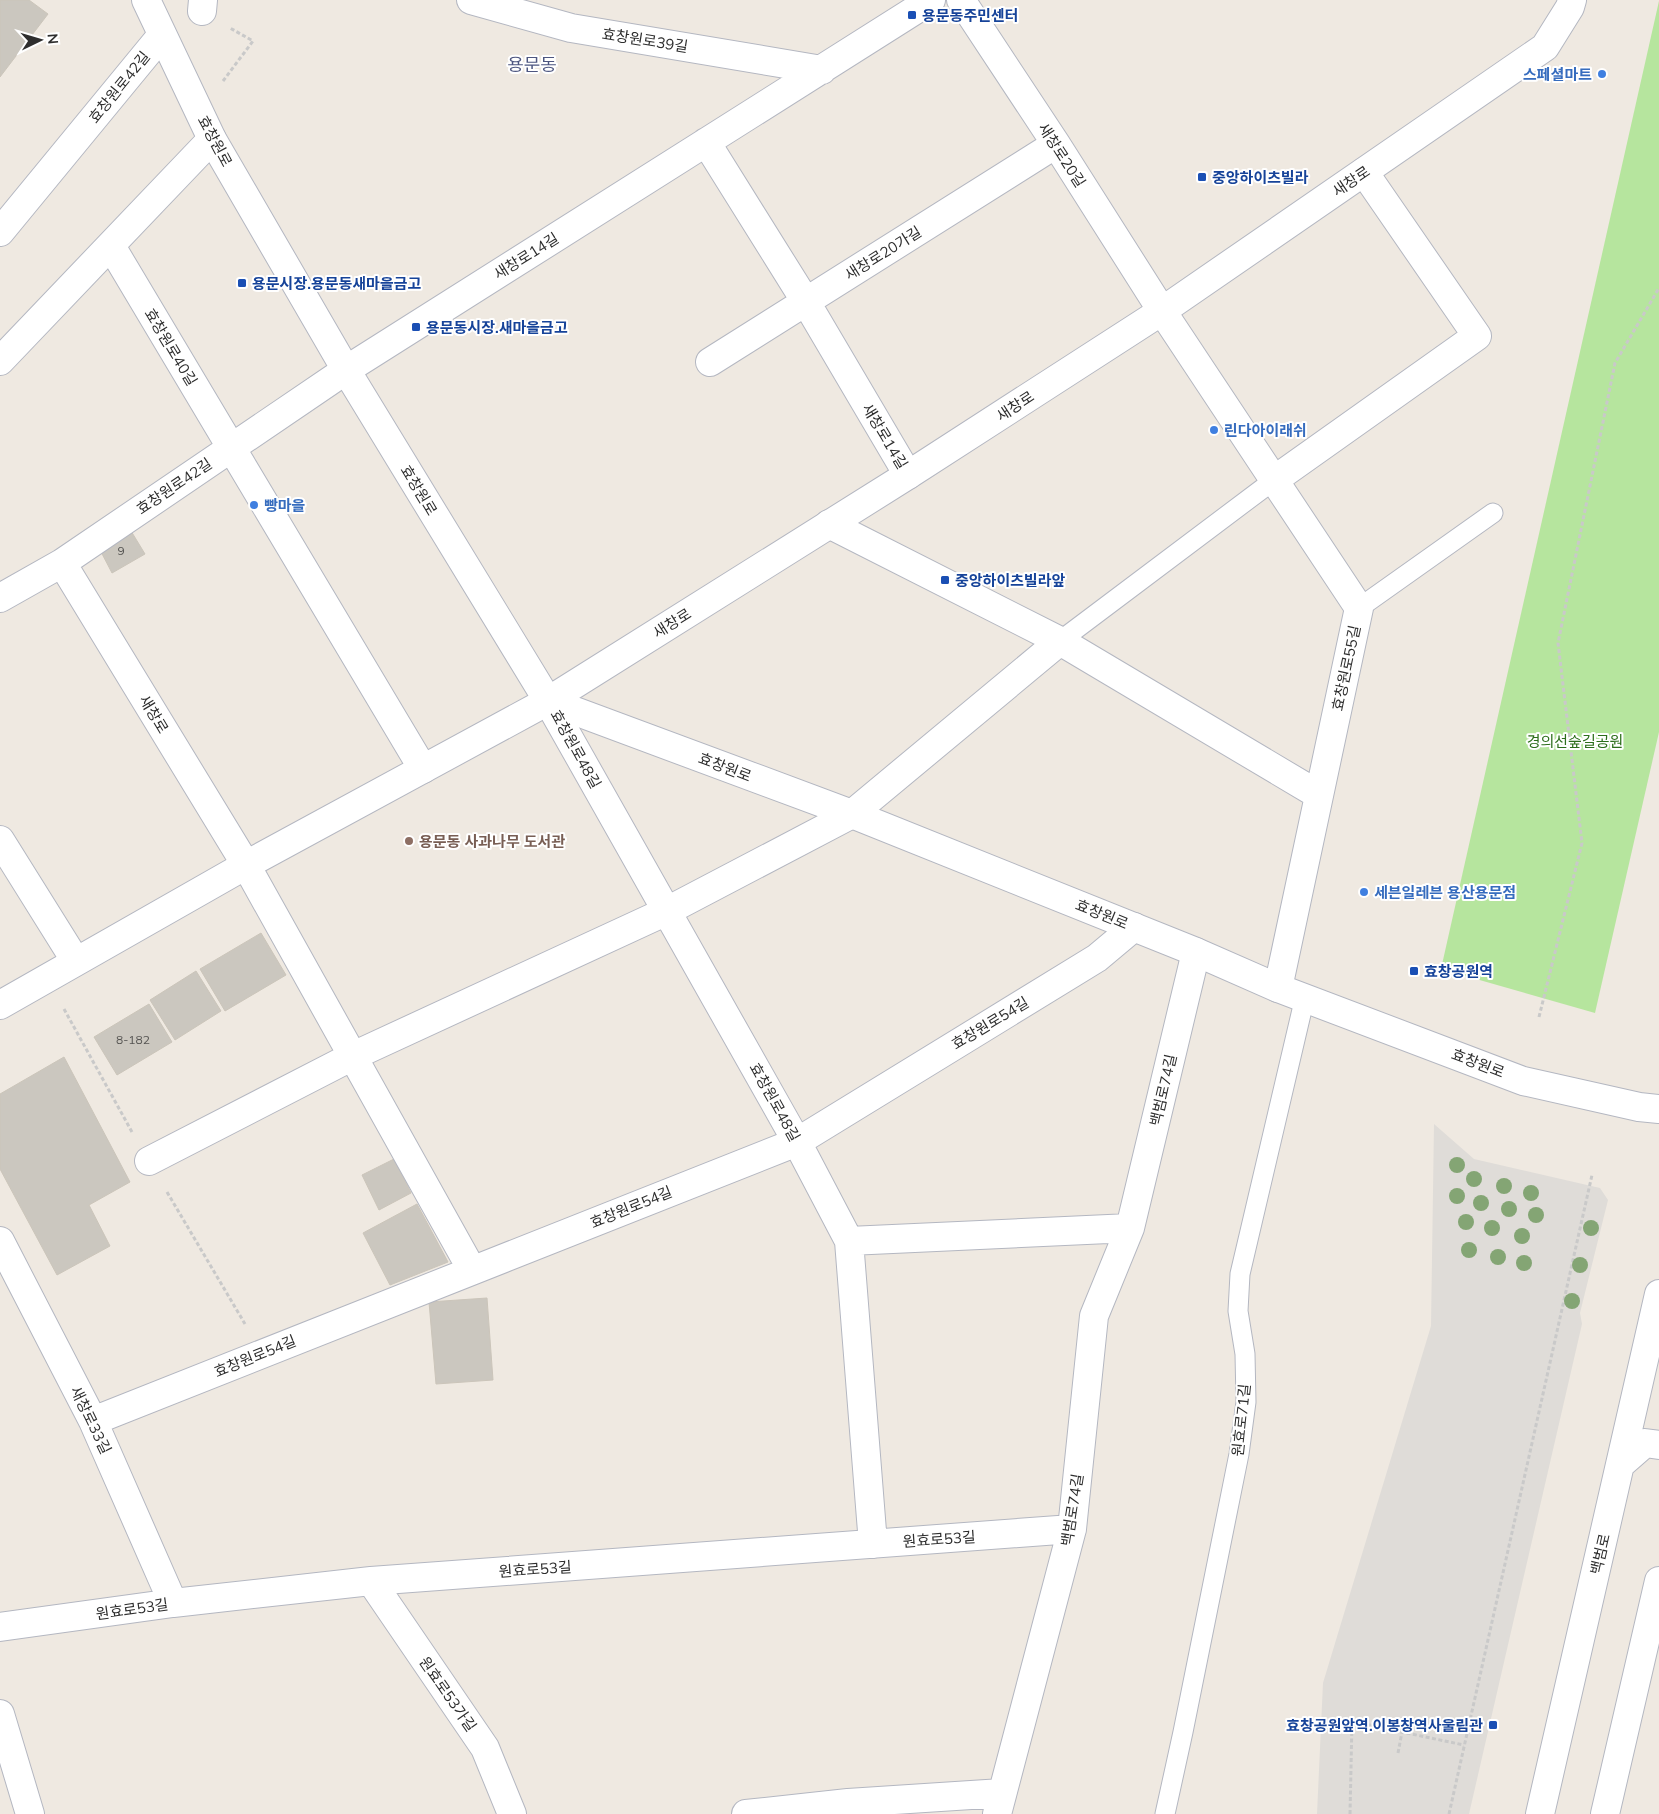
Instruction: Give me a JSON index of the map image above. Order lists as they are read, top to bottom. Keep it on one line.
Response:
{"streets":{"street":["효창원로39길","효창원로42길","효창원로","새창로20길","새창로","새창로20가길","새창로14길","효창원로40길","효창원로55길","효창원로48길","효창원로54길","백범로74길","새창로33길","원효로53길","백범로","원효로53가길"],"lane":["원효로71길"]},"crossings":[["효창원로39길","새창로14길"],["효창원로42길","효창원로"],["효창원로42길","새창로"],["효창원로42길","새창로14길"],["효창원로42길","효창원로40길"],["효창원로","새창로"],["효창원로","새창로14길"],["효창원로","효창원로55길"],["효창원로","효창원로48길"],["효창원로","효창원로54길"],["효창원로","백범로74길"],["효창원로","원효로71길"],["새창로20길","새창로"],["새창로20길","새창로20가길"],["새창로20길","효창원로55길"],["새창로","새창로14길"],["새창로","효창원로55길"],["새창로","효창원로48길"],["새창로20가길","새창로14길"],["효창원로48길","효창원로54길"],["효창원로48길","원효로53길"],["효창원로54길","새창로33길"],["백범로74길","원효로53길"],["새창로33길","원효로53길"],["원효로53길","원효로53가길"]],"districts":["용문동"],"parks":["경의선숲길공원"],"places":{"transit":["용문동주민센터","중앙하이츠빌라","용문시장.용문동새마을금고","용문동시장.새마을금고","중앙하이츠빌라앞","효창공원역","효창공원앞역.이봉창역사울림관"],"other":["스페셜마트","린다아이래쉬","빵마을","용문동 사과나무 도서관","세븐일레븐 용산용문점"]},"house_numbers":["9","8-182"],"north":"right"}
